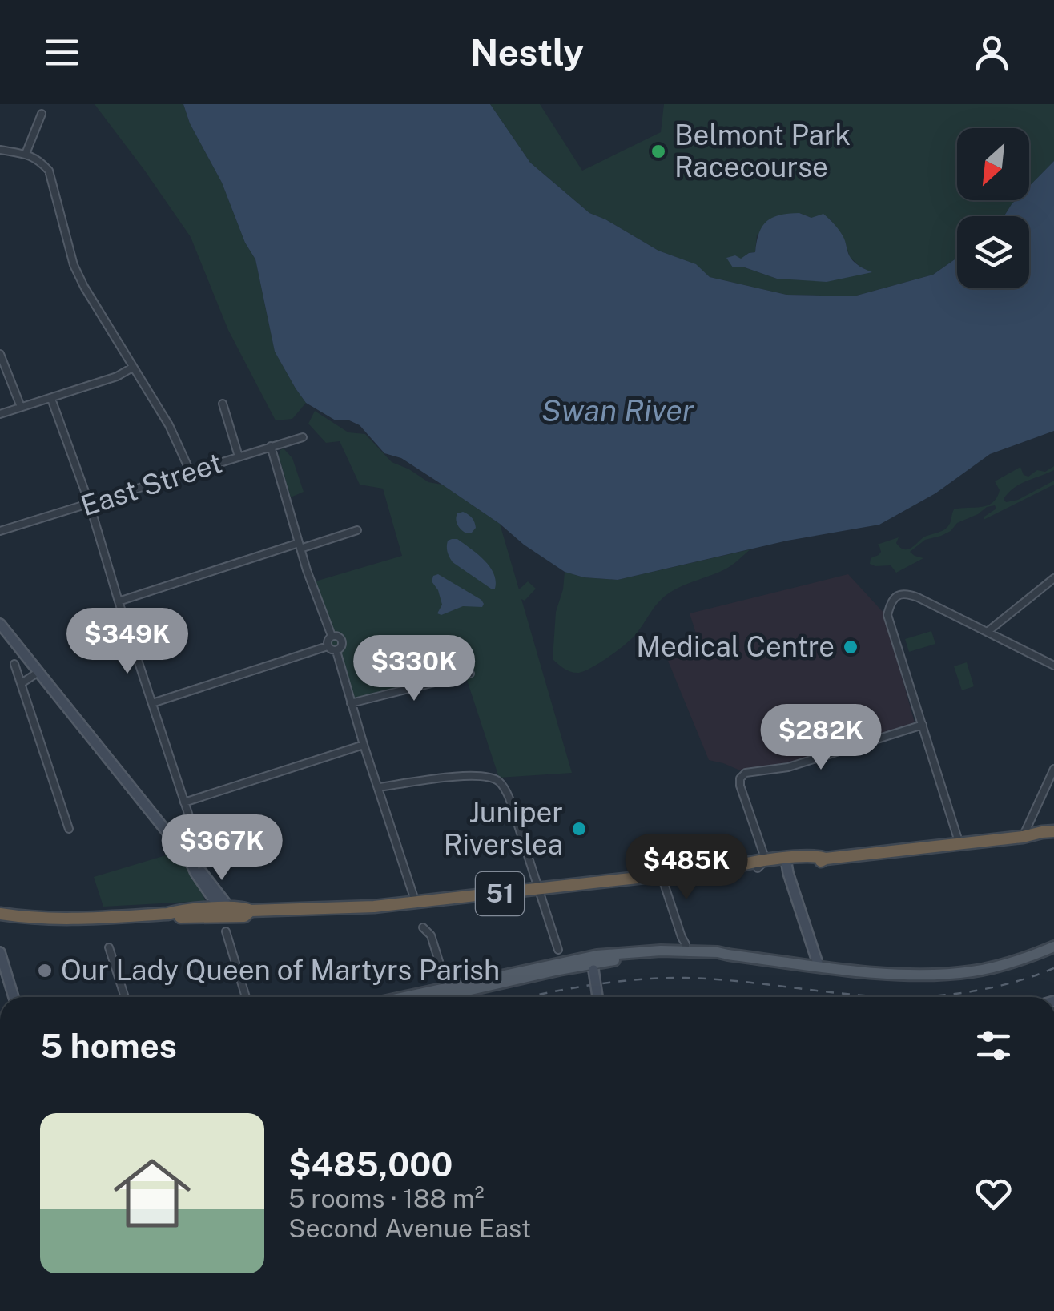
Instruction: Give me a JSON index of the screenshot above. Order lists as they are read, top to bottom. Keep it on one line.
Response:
{"streets":{"highway":["51"],"street":["East Street"]},"water":["Swan River"],"places":["Belmont Park Racecourse","Medical Centre","Juniper Riverslea","Our Lady Queen of Martyrs Parish"],"north":"bottom left","page":{"header":"Nestly","price":["$349K","$330K","$282K","$367K","$485K"],"heading":"5 homes","list":[{"name":"$485,000","note":"5 rooms · 188 m² · Second Avenue East"}]}}
